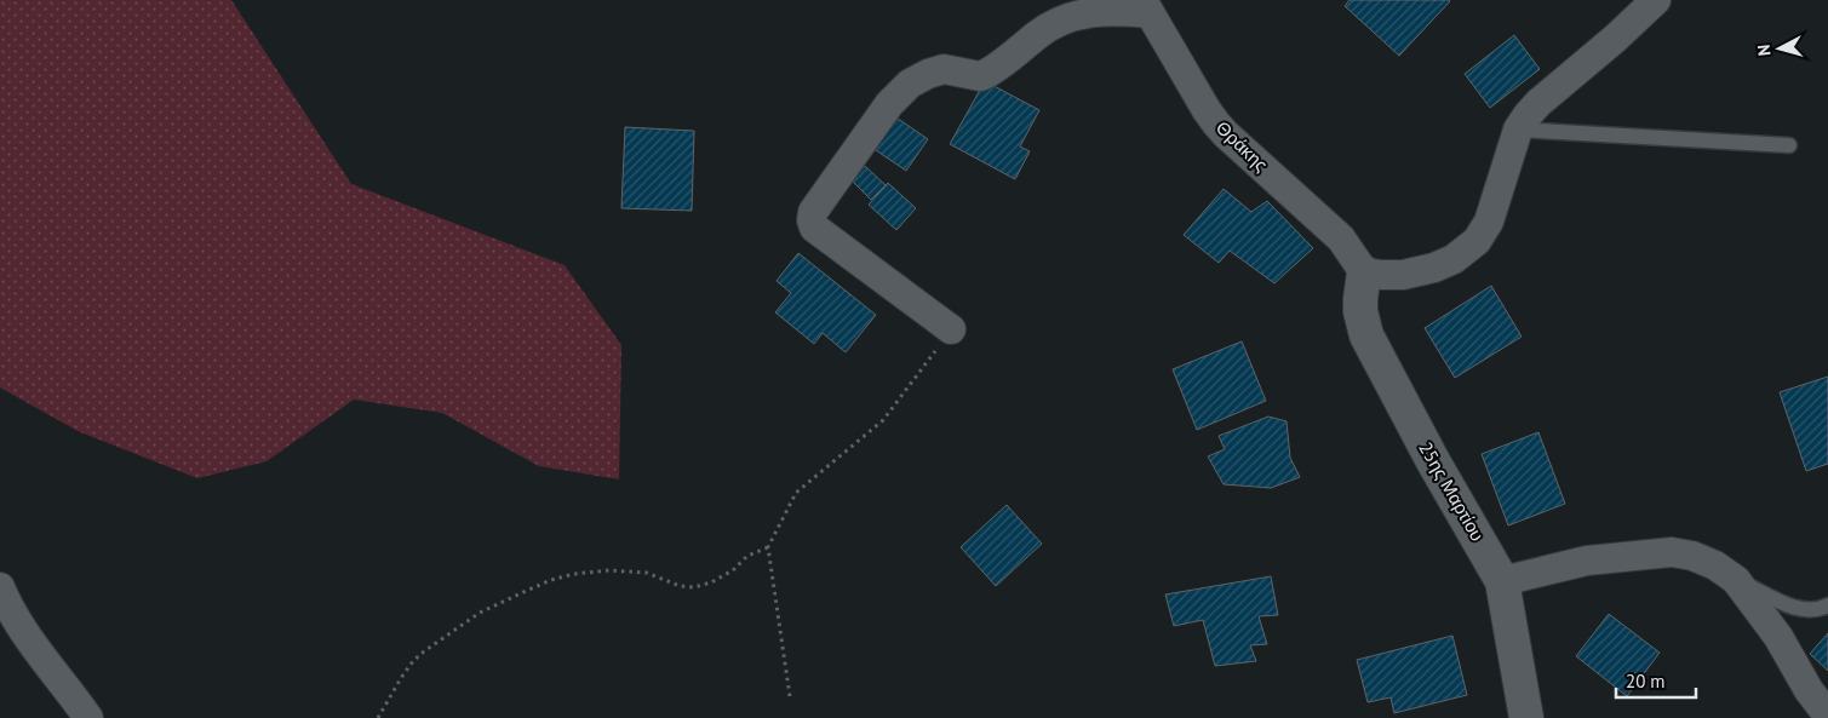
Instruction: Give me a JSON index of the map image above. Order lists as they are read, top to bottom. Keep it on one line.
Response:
{"streets":{"street":["Θράκης","25ης Μαρτίου"]},"crossings":[["Θράκης","25ης Μαρτίου"]],"scale_bar":"20 m","north":"left"}
